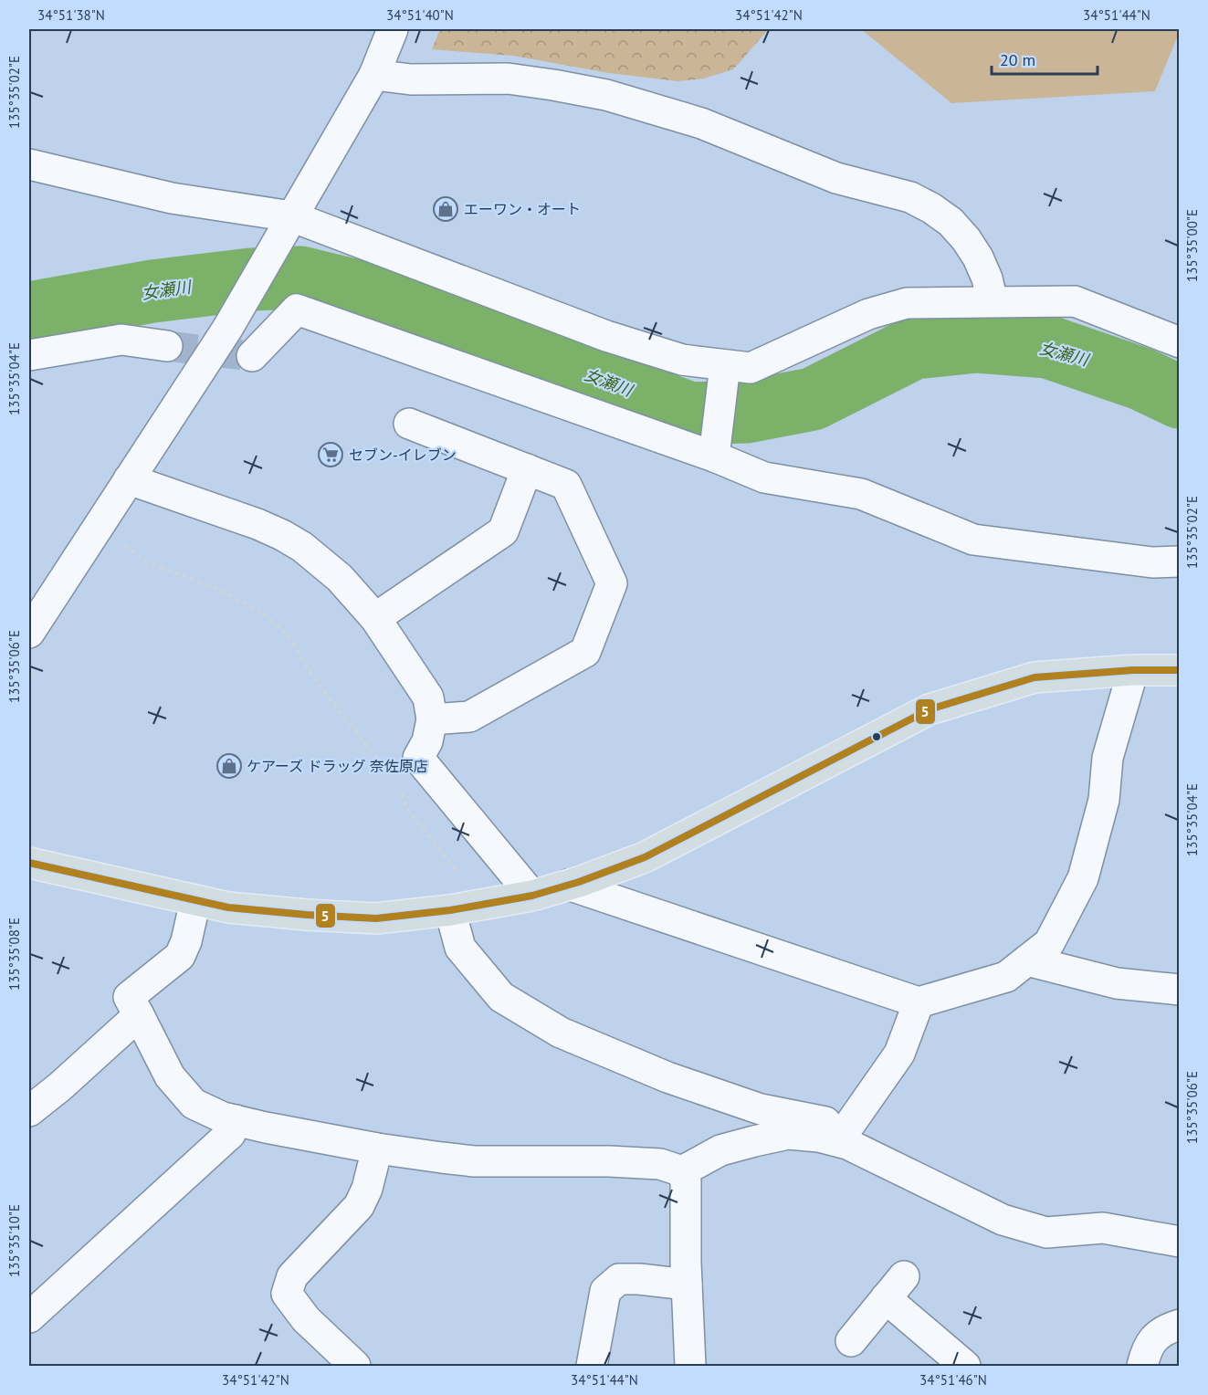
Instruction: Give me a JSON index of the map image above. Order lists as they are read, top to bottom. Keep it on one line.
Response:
{"water":["女瀬川"],"places":{"shop":["エーワン・オート","ケアーズ ドラッグ 奈佐原店"],"supermarket":["セブン-イレブン"]},"lines":["transit line 5"],"scale_bar":"20 m","coordinates":["34°51'38\"N","34°51'40\"N","34°51'42\"N","34°51'44\"N","135°35'02\"E","135°35'00\"E","135°35'04\"E","135°35'06\"E","135°35'08\"E","135°35'10\"E","34°51'46\"N"]}
